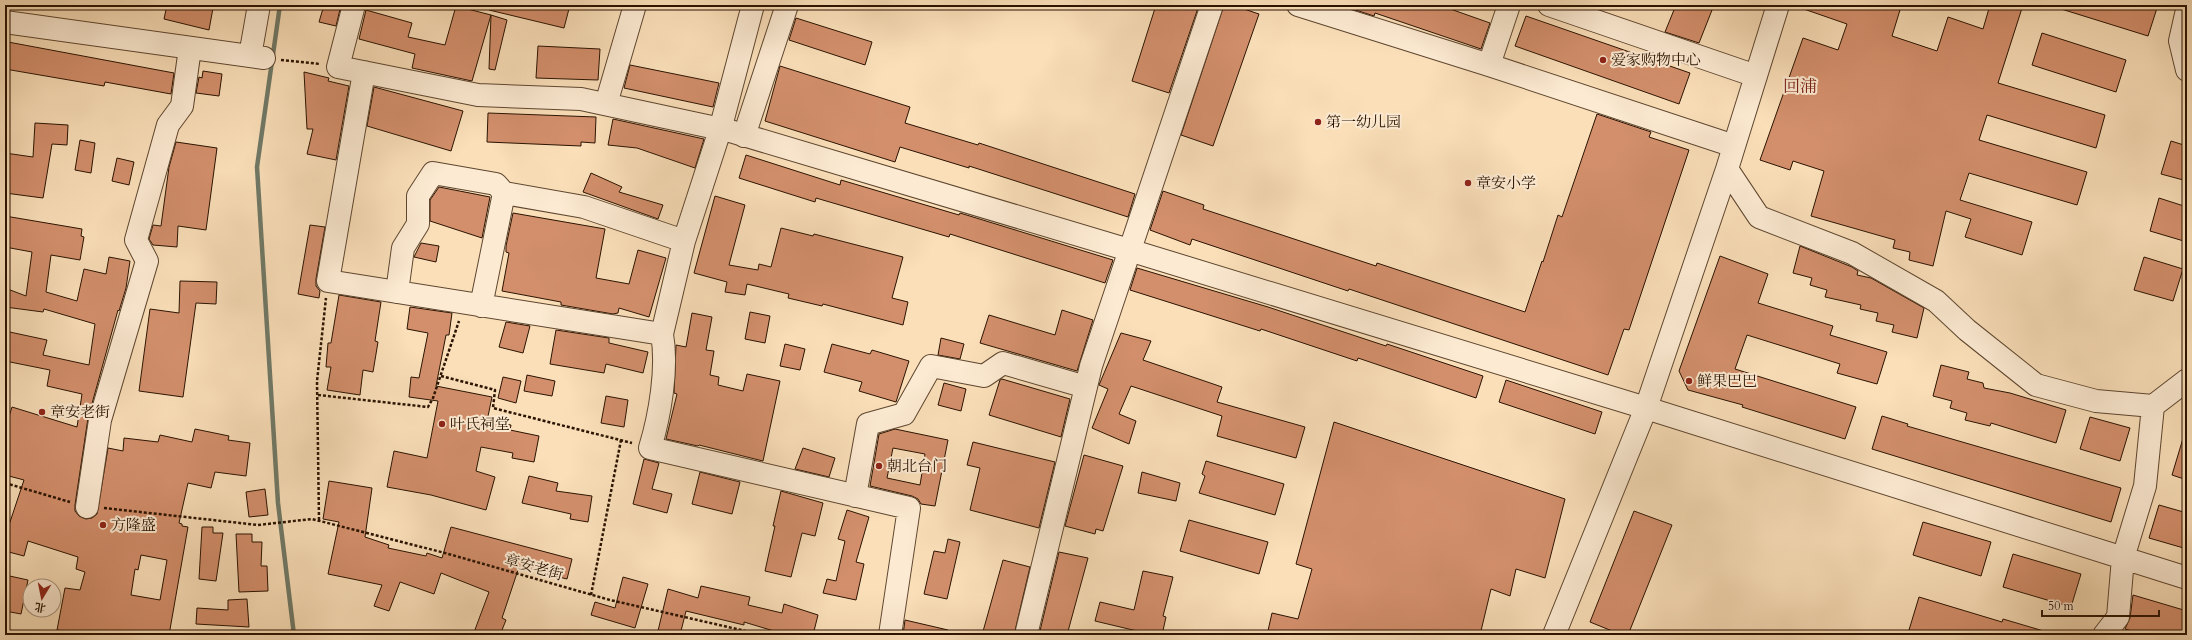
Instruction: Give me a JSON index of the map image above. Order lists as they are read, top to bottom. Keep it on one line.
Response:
{"streets":{"path":["章安老街"]},"districts":["回浦"],"places":["爱家购物中心","第一幼儿园","章安小学","鲜果巴巴","章安老街","叶氏祠堂","朝北台门","方隆盛"],"scale_bar":"50 m","north":"bottom"}
